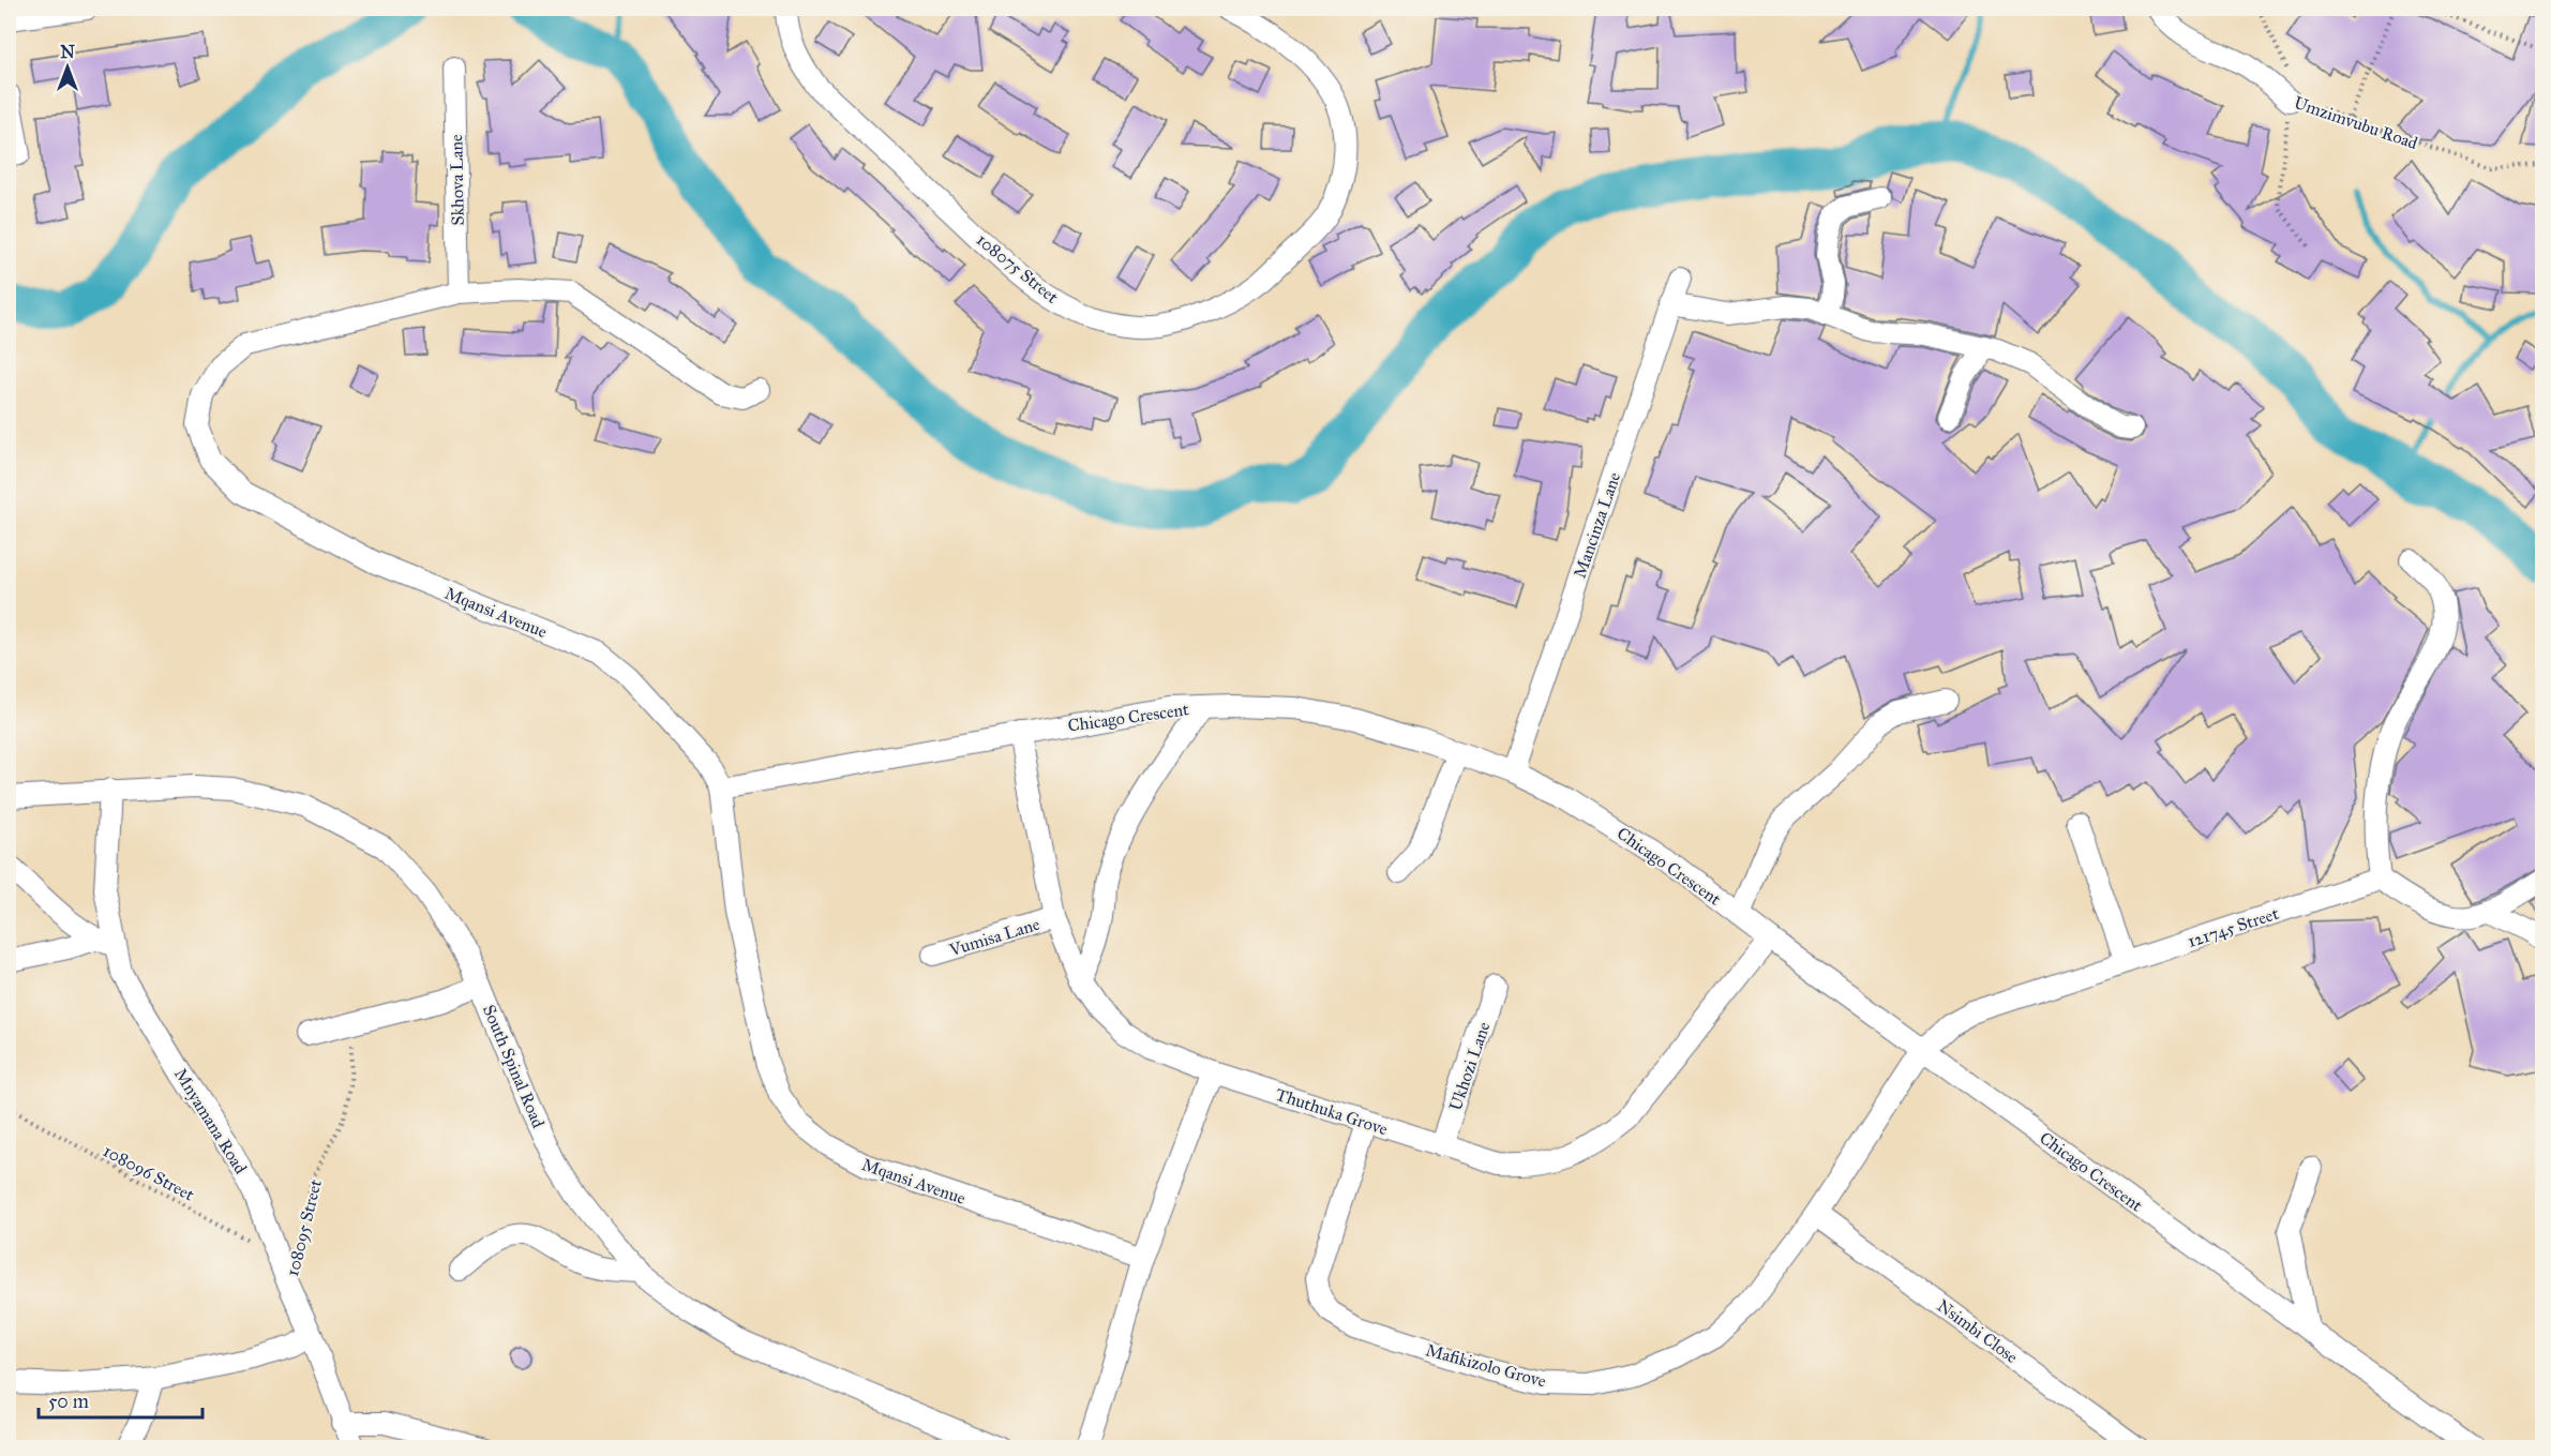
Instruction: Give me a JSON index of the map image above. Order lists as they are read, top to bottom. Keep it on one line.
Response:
{"streets":{"street":["Umzimvubu Road","Skhova Lane","108075 Street","Mancinza Lane","Mqansi Avenue","Chicago Crescent","121745 Street","Vumisa Lane","South Spinal Road","Ukhozi Lane","Thuthuka Grove","Mnyamana Road","Nsimbi Close","Mafikizolo Grove"],"path":["108096 Street","108095 Street"]},"crossings":[["Skhova Lane","Mqansi Avenue"],["Mancinza Lane","Chicago Crescent"],["Mqansi Avenue","Chicago Crescent"],["Chicago Crescent","121745 Street"],["Chicago Crescent","Thuthuka Grove"],["Chicago Crescent","Mafikizolo Grove"],["121745 Street","Mafikizolo Grove"],["Vumisa Lane","Thuthuka Grove"],["South Spinal Road","Mnyamana Road"],["Ukhozi Lane","Thuthuka Grove"],["Thuthuka Grove","Mafikizolo Grove"],["Mnyamana Road","108096 Street"],["Mnyamana Road","108095 Street"],["Nsimbi Close","Mafikizolo Grove"]],"scale_bar":"50 m","north":"top"}
